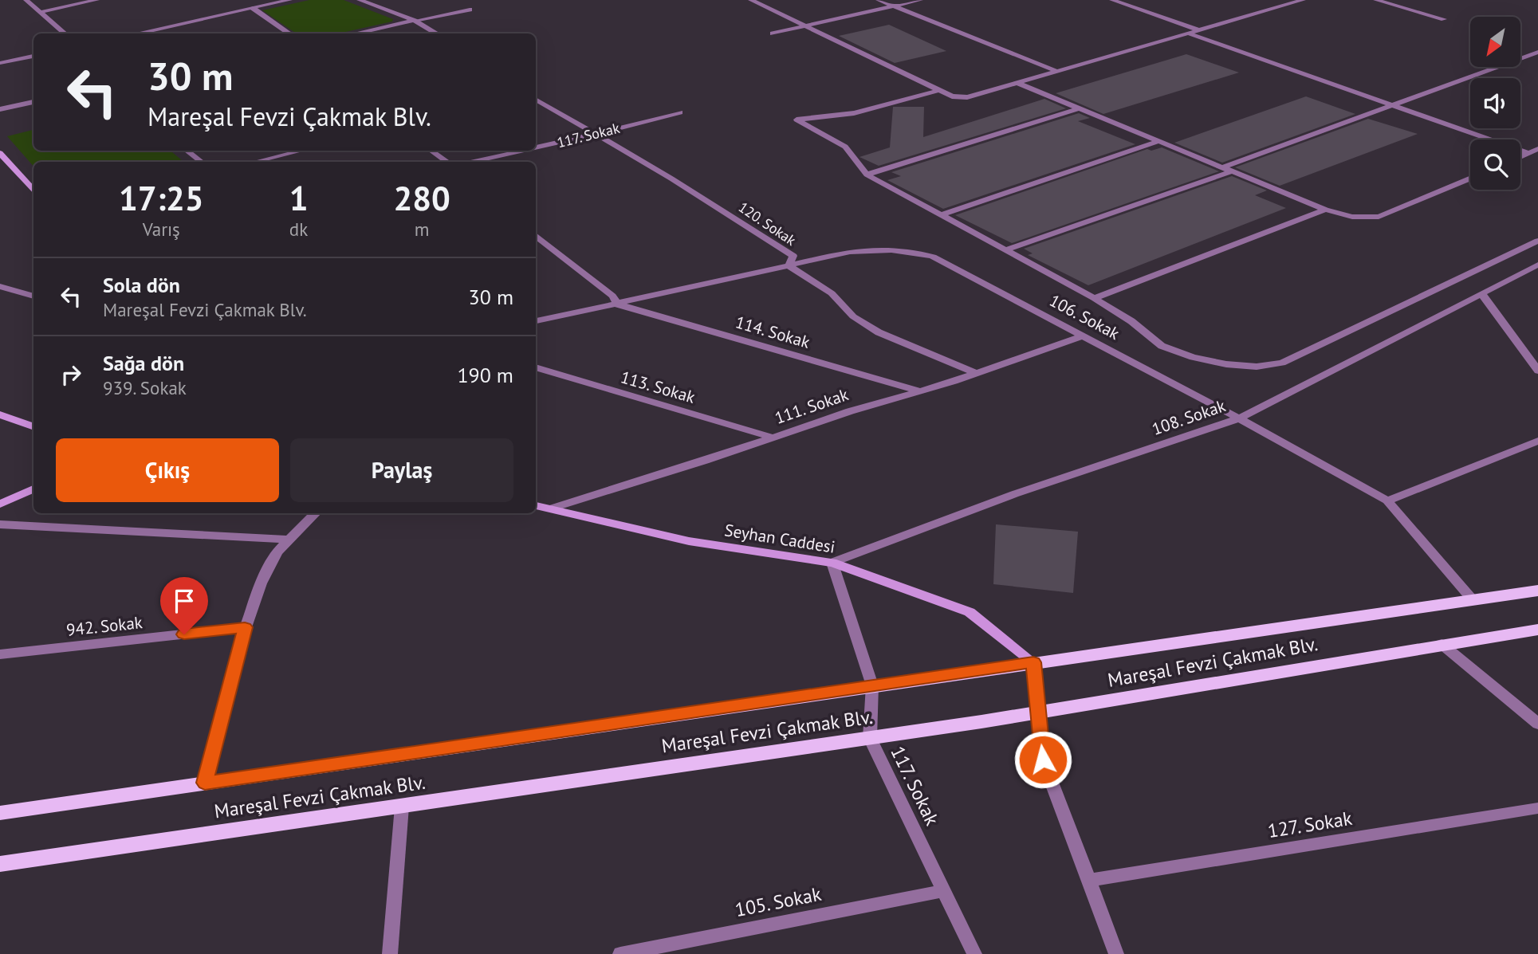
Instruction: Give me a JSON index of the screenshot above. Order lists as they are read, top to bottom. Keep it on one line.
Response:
{"streets":{"main road":["Seyhan Caddesi","Mareşal Fevzi Çakmak Blv."],"street":["117. Sokak","120. Sokak","106. Sokak","114. Sokak","113. Sokak","111. Sokak","108. Sokak","942. Sokak","127. Sokak","105. Sokak"]},"crossings":[["117. Sokak","120. Sokak"],["117. Sokak","108. Sokak"],["117. Sokak","Seyhan Caddesi"],["117. Sokak","Mareşal Fevzi Çakmak Blv."],["117. Sokak","105. Sokak"],["120. Sokak","106. Sokak"],["120. Sokak","111. Sokak"],["106. Sokak","114. Sokak"],["106. Sokak","111. Sokak"],["106. Sokak","108. Sokak"],["106. Sokak","Mareşal Fevzi Çakmak Blv."],["114. Sokak","111. Sokak"],["113. Sokak","111. Sokak"],["111. Sokak","Seyhan Caddesi"],["108. Sokak","Seyhan Caddesi"],["Seyhan Caddesi","Mareşal Fevzi Çakmak Blv."]],"north":"bottom left","page":{"turn":["30 m","Mareşal Fevzi Çakmak Blv."],"eta":["17:25","Varış","1","dk","280","m"],"list":[{"name":"Sola dön","note":"Mareşal Fevzi Çakmak Blv.","value":"30 m"},{"name":"Sağa dön","note":"939. Sokak","value":"190 m"}],"buttons":["Çıkış","Paylaş"]}}
